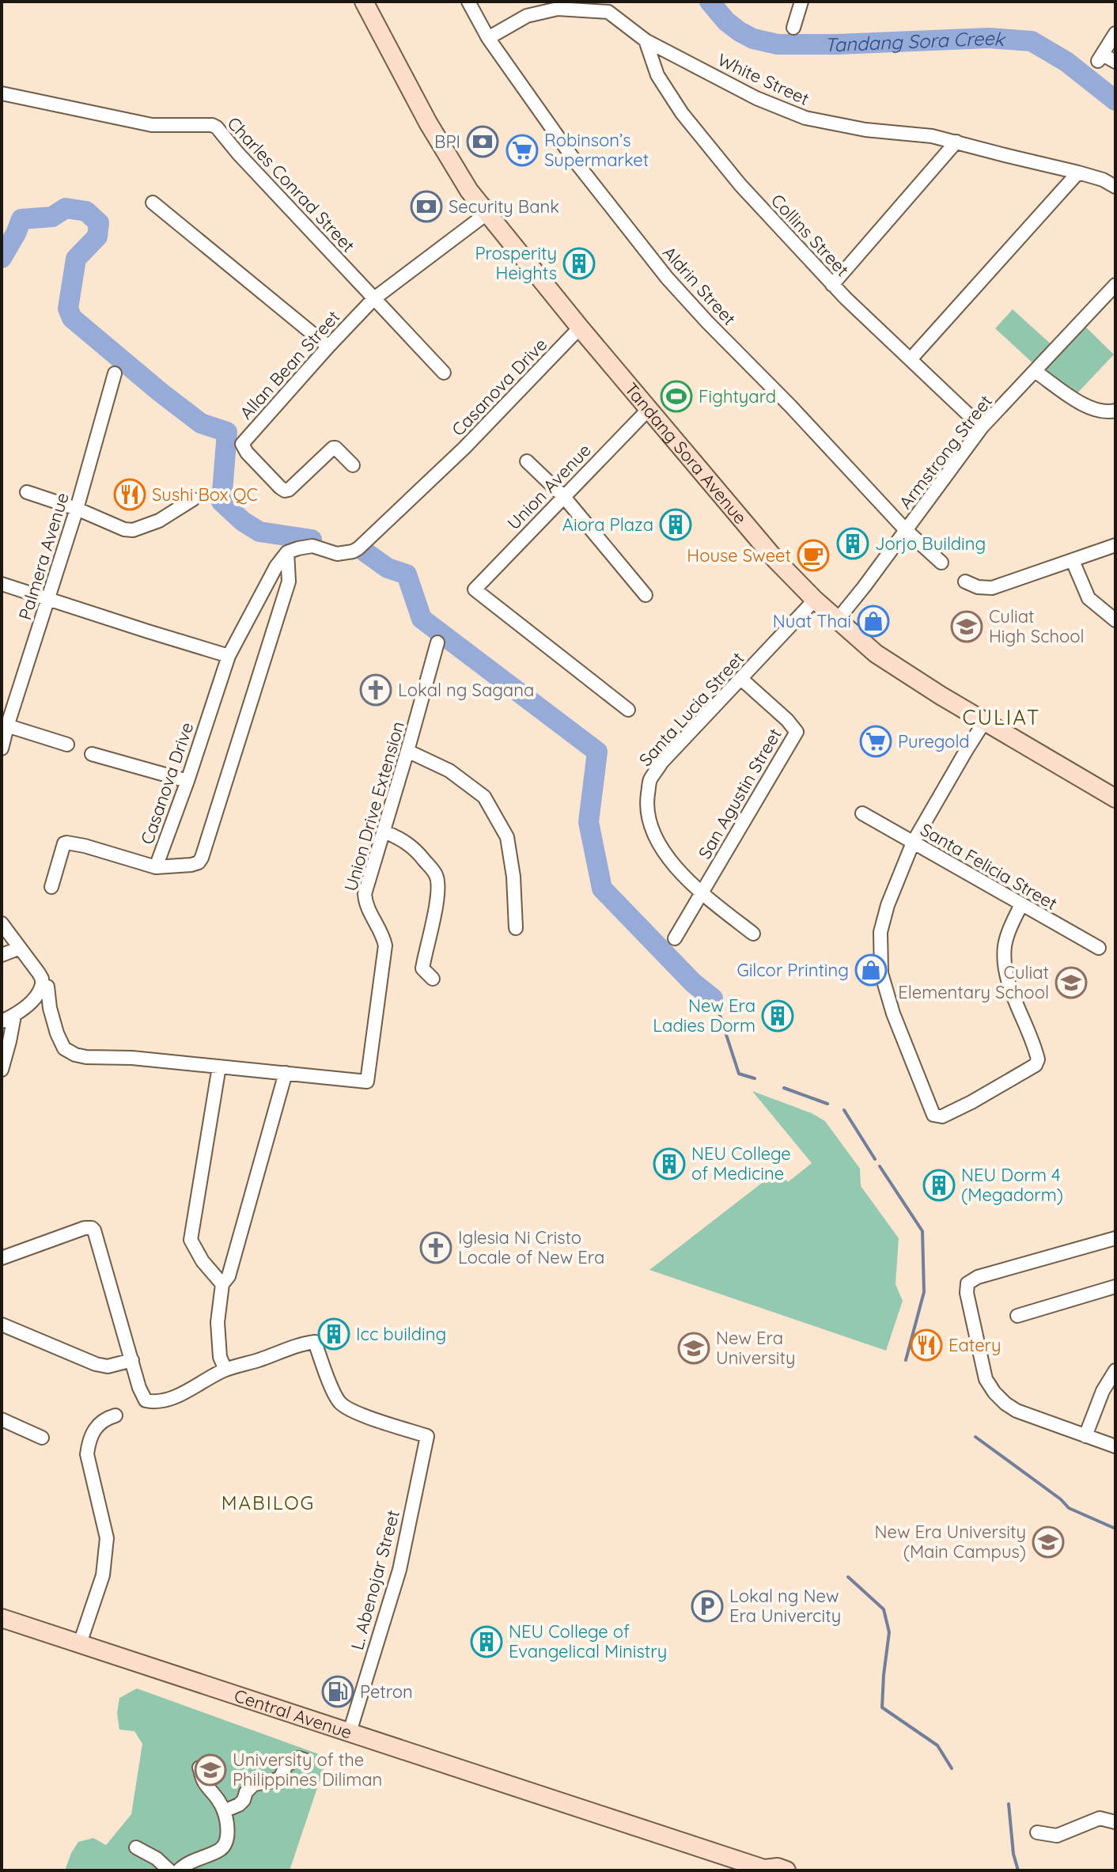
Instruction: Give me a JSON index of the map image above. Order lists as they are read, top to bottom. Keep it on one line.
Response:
{"streets":{"main road":["Tandang Sora Avenue","Central Avenue"],"street":["White Street","Charles Conrad Street","Collins Street","Aldrin Street","Allan Bean Street","Casanova Drive","Armstrong Street","Union Avenue","Palmera Avenue","Santa Lucia Street","San Agustin Street","Union Drive Extension","Santa Felicia Street","L. Abenojar Street"]},"crossings":[["White Street","Collins Street"],["White Street","Aldrin Street"],["Charles Conrad Street","Allan Bean Street"],["Collins Street","Armstrong Street"],["Aldrin Street","Armstrong Street"],["Allan Bean Street","Tandang Sora Avenue"],["Casanova Drive","Tandang Sora Avenue"],["Armstrong Street","Tandang Sora Avenue"],["Tandang Sora Avenue","Union Avenue"],["Tandang Sora Avenue","Santa Lucia Street"],["Santa Lucia Street","San Agustin Street"],["L. Abenojar Street","Central Avenue"]],"districts":["CULIAT","MABILOG"],"water":["Tandang Sora Creek"],"places":{"bank":["BPI","Security Bank"],"supermarket":["Robinson’s Supermarket","Puregold"],"building":["Prosperity Heights","Aiora Plaza","Jorjo Building","New Era Ladies Dorm","NEU College of Medicine","NEU Dorm 4 (Megadorm)","Icc building","NEU College of Evangelical Ministry"],"sports":["Fightyard"],"restaurant":["Sushi Box QC","Eatery"],"cafe":["House Sweet"],"shop":["Nuat Thai","Gilcor Printing"],"school or university":["Culiat High School","Culiat Elementary School","New Era University","New Era University (Main Campus)","University of the Philippines Diliman"],"church":["Lokal ng Sagana","Iglesia Ni Cristo Locale of New Era"],"parking":["Lokal ng New Era Univercity"],"fuel station":["Petron"]}}
